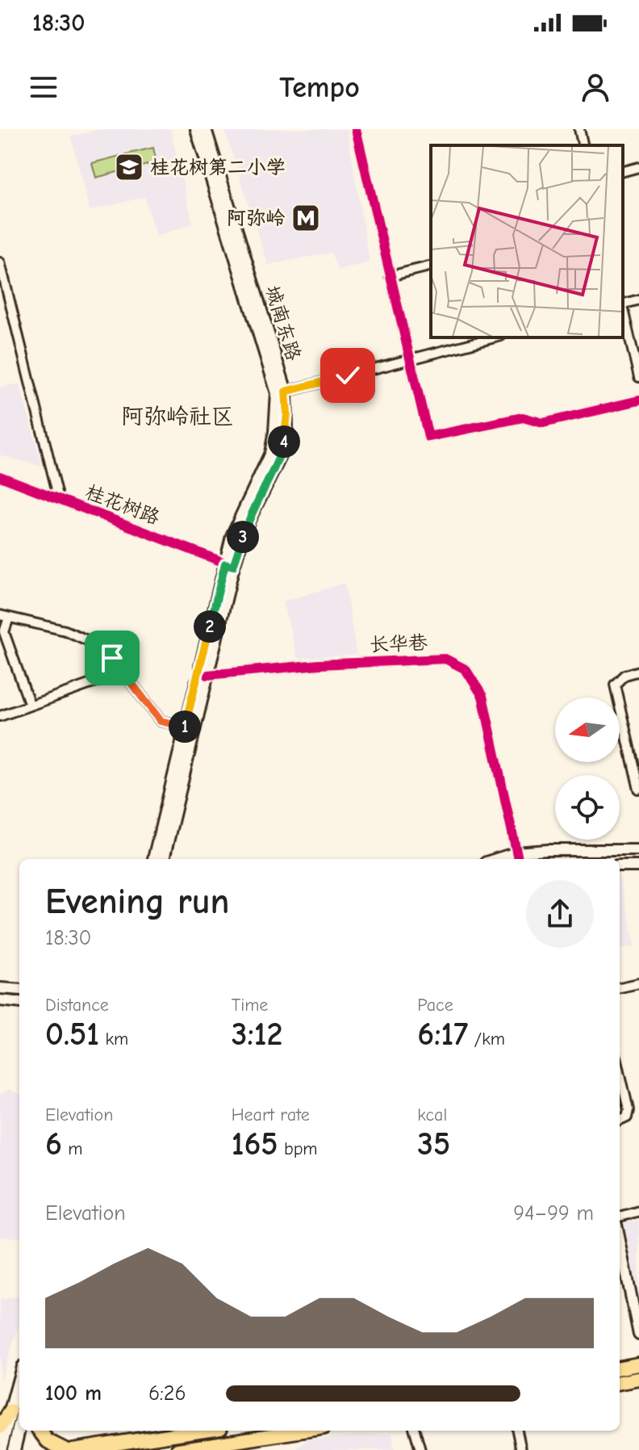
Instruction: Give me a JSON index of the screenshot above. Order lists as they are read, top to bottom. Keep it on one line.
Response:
{"streets":{"main road":["城南东路"],"street":["桂花树路","长华巷"]},"crossings":[["城南东路","桂花树路"],["城南东路","长华巷"]],"districts":["阿弥岭社区"],"places":{"school or university":["桂花树第二小学"],"metro station":["阿弥岭"]},"north":"left","page":{"status":"18:30","header":"Tempo","pins":["4","3","2","1"],"heading":["Evening run","18:30"],"stats":[["Distance","0.51 km"],["Time","3:12"],["Pace","6:17 /km"],["Elevation","6 m"],["Heart rate","165 bpm"],["kcal","35"]],"chart":["Elevation","94–99 m"],"list":[{"name":"100 m","note":"6:26"}]}}
